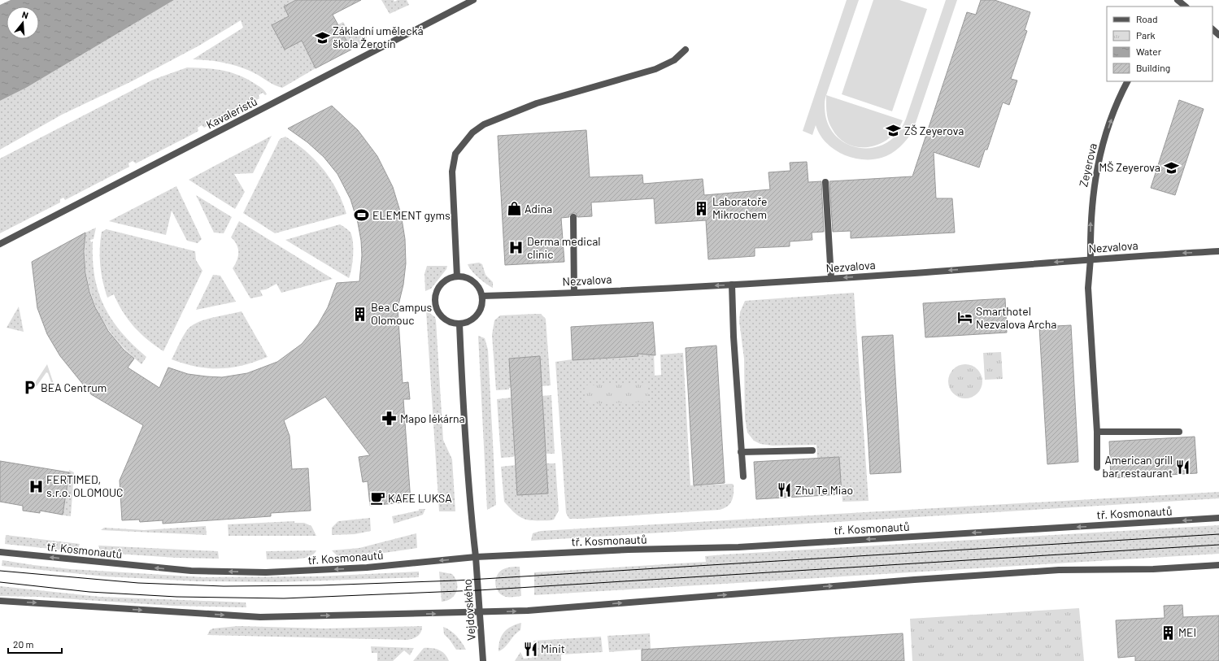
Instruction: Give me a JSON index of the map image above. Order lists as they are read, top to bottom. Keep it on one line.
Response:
{"streets":{"street":["Kavaleristů","Zeyerova","Nezvalova","tř. Kosmonautů","Vejdovského"]},"crossings":[["Zeyerova","Nezvalova"],["tř. Kosmonautů","Vejdovského"]],"one_way":["Zeyerova","Nezvalova"],"places":{"school or university":["Základní umělecká škola Žerotín","ZŠ Zeyerova","MŠ Zeyerova"],"building":["Laboratoře Mikrochem","Bea Campus Olomouc","MEI"],"shop":["Adina"],"sports":["ELEMENT gyms"],"hospital":["Derma medical clinic","FERTIMED, s.r.o. OLOMOUC"],"hotel":["Smarthotel Nezvalova Archa"],"parking":["BEA Centrum"],"pharmacy":["Mapo lékárna"],"restaurant":["American grill bar restaurant","Zhu Te Miao","Minit"],"cafe":["KAFE LUKSA"]},"legend":["Road","Park","Water","Building"],"scale_bar":"20 m","north":"top"}
